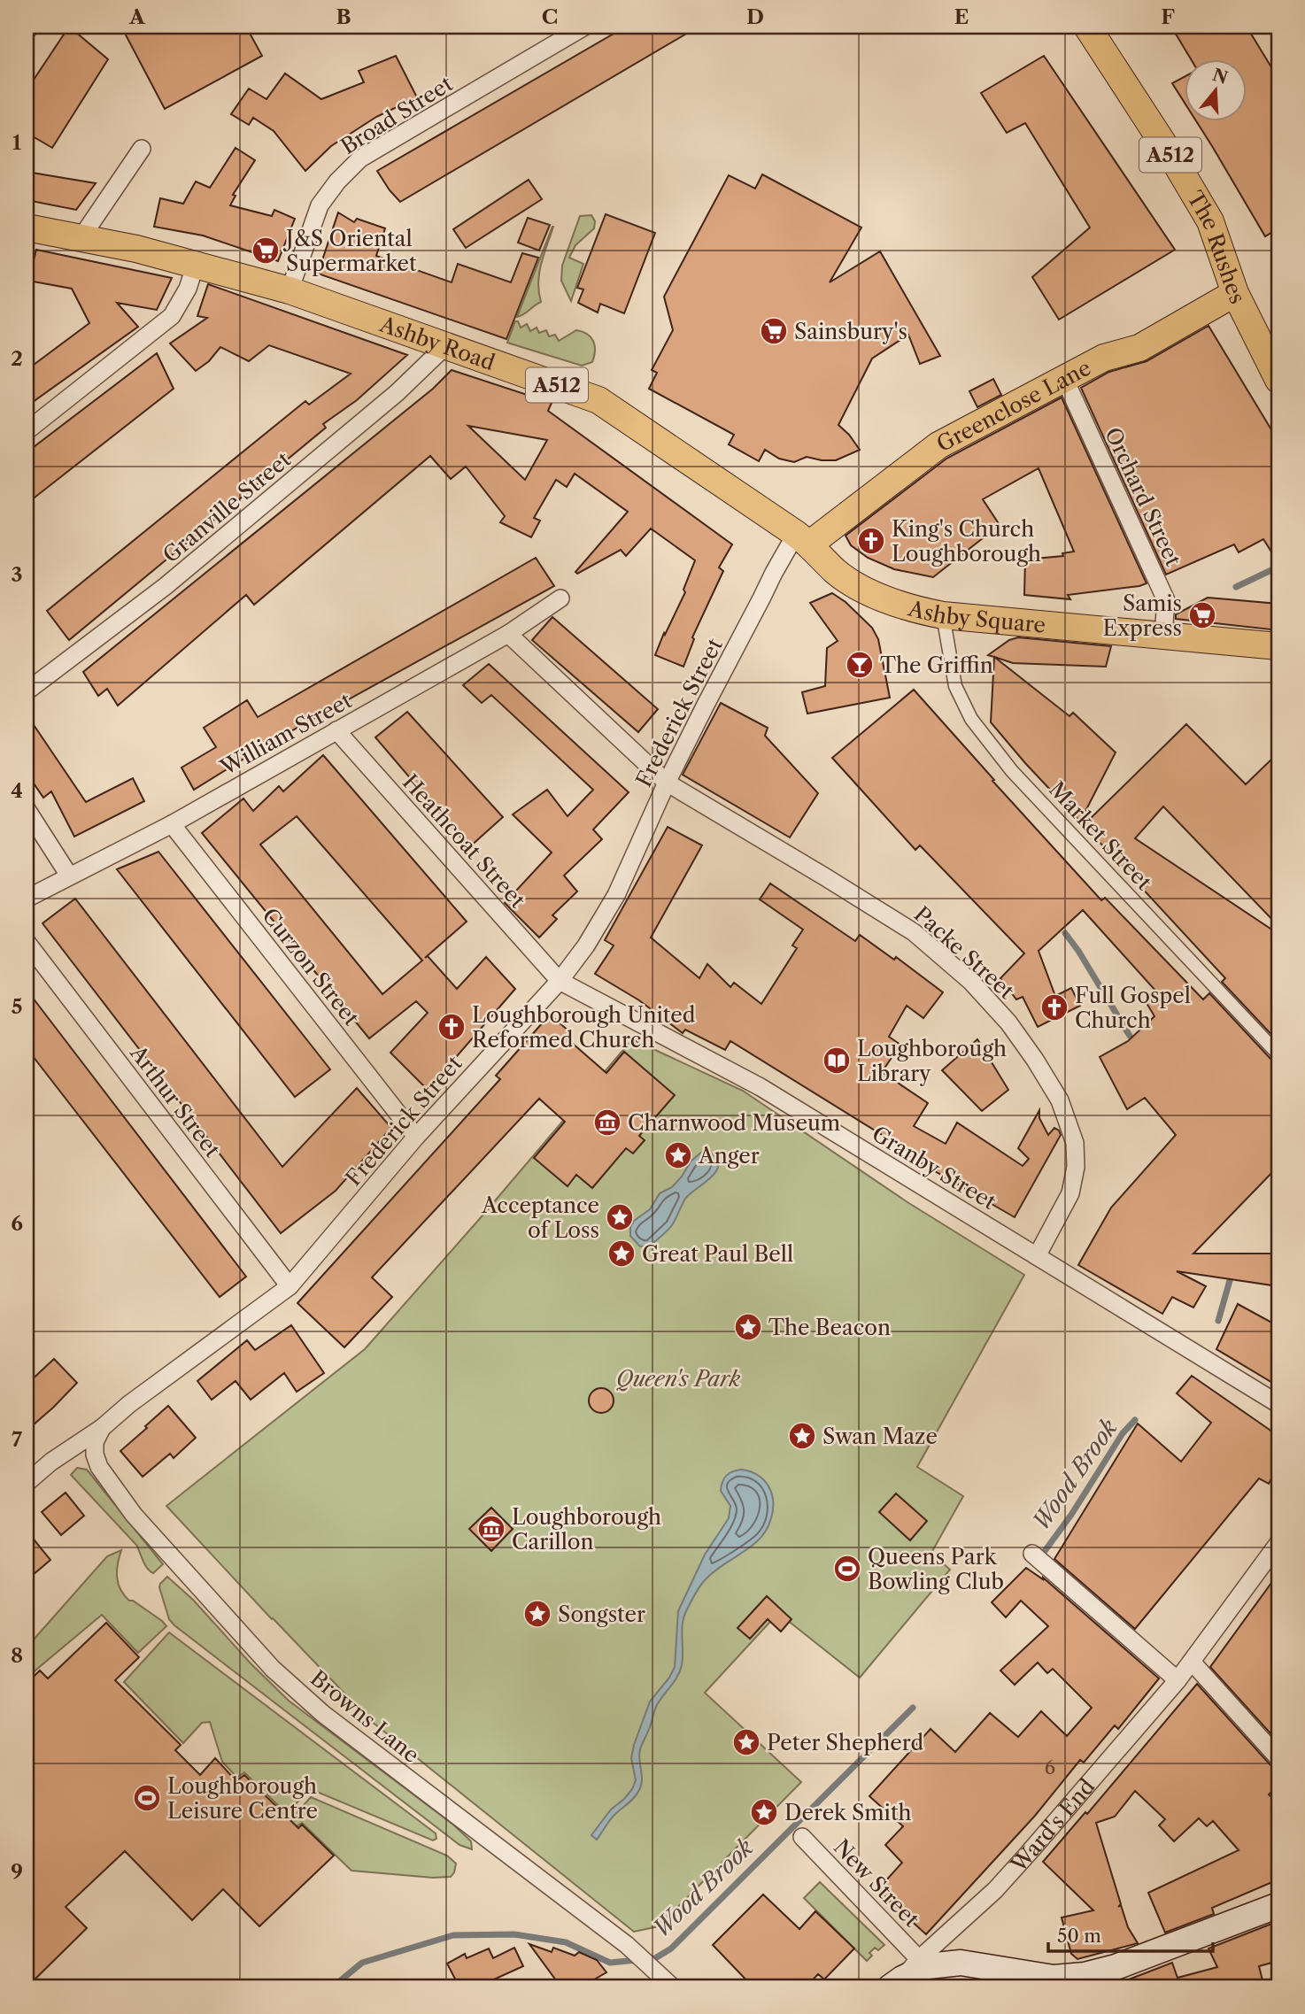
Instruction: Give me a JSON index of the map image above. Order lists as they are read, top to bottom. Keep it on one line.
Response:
{"streets":{"main road":["A512","The Rushes","Ashby Road","Greenclose Lane","Ashby Square","Ward's End"],"street":["Broad Street","Orchard Street","Granville Street","Frederick Street","William Street","Market Street","Heathcoat Street","Packe Street","Curzon Street","Arthur Street","Granby Street","Browns Lane","New Street"]},"crossings":[["Broad Street","Ashby Road"],["A512","Orchard Street"],["A512","Ashby Square"],["The Rushes","Greenclose Lane"],["Ashby Road","Greenclose Lane"],["Ashby Road","Granville Street"],["Ashby Road","Ashby Square"],["Ashby Road","Frederick Street"],["Greenclose Lane","Orchard Street"],["Greenclose Lane","Ashby Square"],["Greenclose Lane","Frederick Street"],["Orchard Street","Ashby Square"],["Ashby Square","Frederick Street"],["Ashby Square","Market Street"],["Frederick Street","Heathcoat Street"],["Frederick Street","Packe Street"],["Frederick Street","Curzon Street"],["Frederick Street","Arthur Street"],["Frederick Street","Granby Street"],["Frederick Street","Browns Lane"],["William Street","Heathcoat Street"],["William Street","Packe Street"],["William Street","Curzon Street"],["Heathcoat Street","Granby Street"],["Packe Street","Granby Street"],["Ward's End","New Street"]],"water":["Wood Brook"],"parks":["Queen's Park"],"places":{"supermarket":["J&S Oriental Supermarket","Sainsbury's","Samis Express"],"church":["King's Church Loughborough","Full Gospel Church","Loughborough United Reformed Church"],"bar":["The Griffin"],"library":["Loughborough Library"],"museum":["Charnwood Museum","Loughborough Carillon"],"place":["Anger","Acceptance of Loss","Great Paul Bell","The Beacon","Swan Maze","Songster","Peter Shepherd","Derek Smith"],"sports":["Queens Park Bowling Club","Loughborough Leisure Centre"]},"house_numbers":["6"],"scale_bar":"50 m","north":"top","grid":{"columns":["A","B","C","D","E","F"],"rows":["1","2","3","4","5","6","7","8","9"]}}
